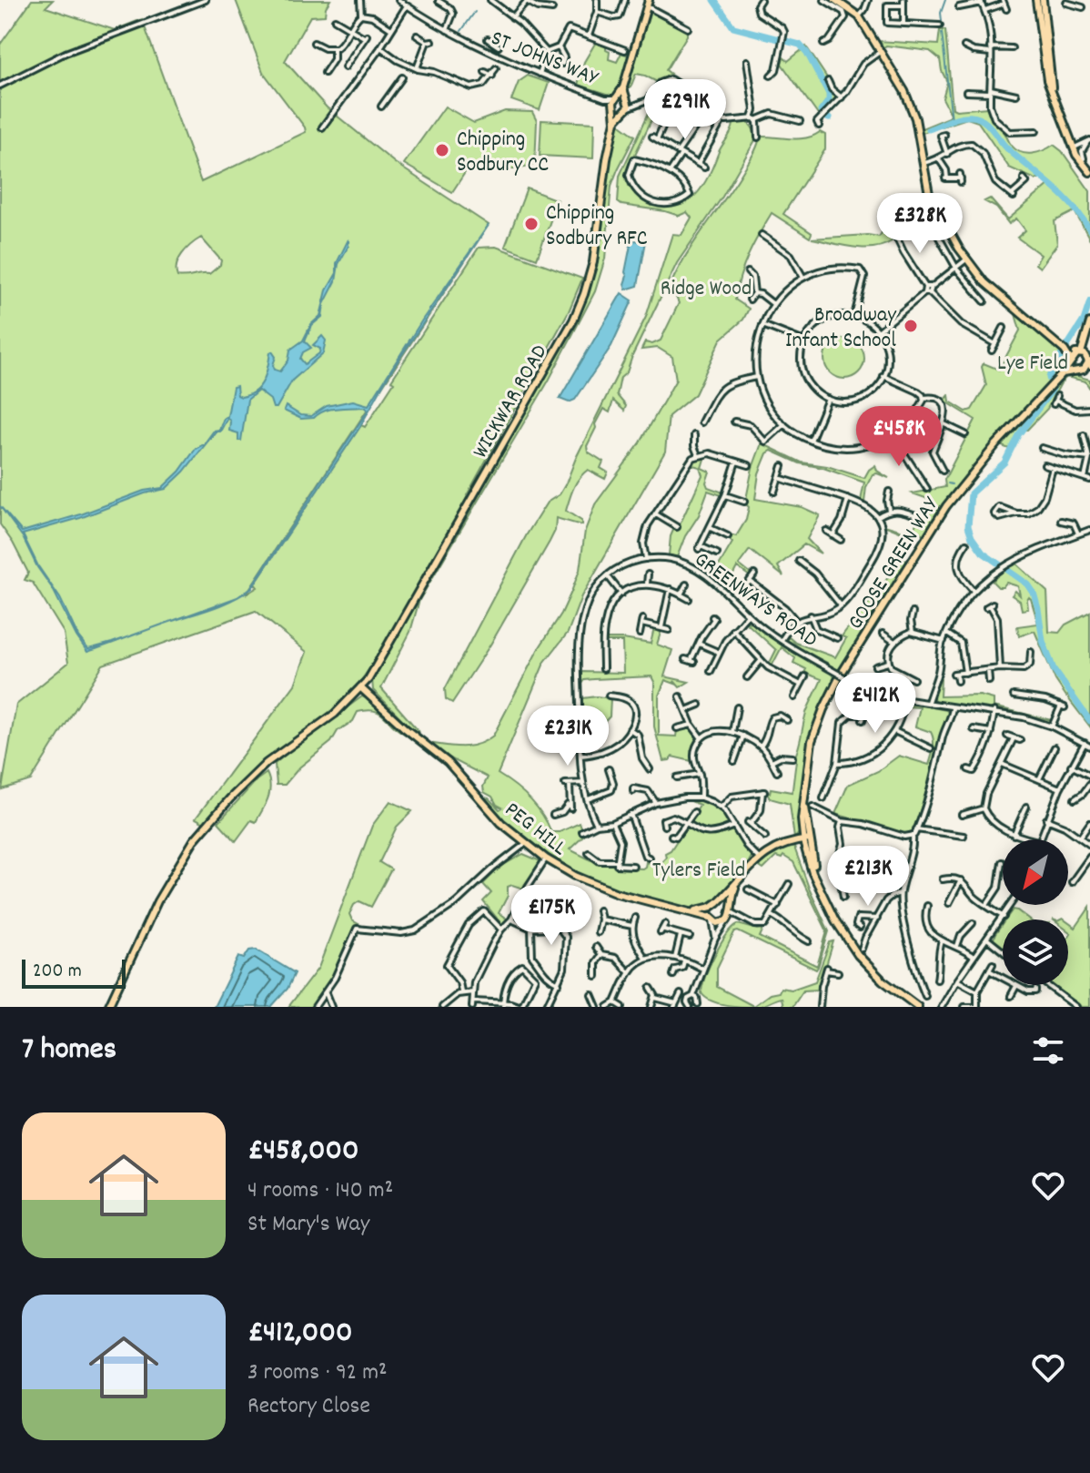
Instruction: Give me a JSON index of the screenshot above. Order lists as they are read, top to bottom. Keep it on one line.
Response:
{"streets":{"main road":["WICKWAR ROAD","GOOSE GREEN WAY","PEG HILL"],"street":["ST JOHNS WAY","GREENWAYS ROAD"]},"crossings":[["ST JOHNS WAY","WICKWAR ROAD"],["WICKWAR ROAD","PEG HILL"]],"parks":["Ridge Wood","Lye Field","Tylers Field"],"places":["Chipping Sodbury CC","Chipping Sodbury RFC","Broadway Infant School"],"scale_bar":"200 m","north":"bottom left","page":{"price":["£291K","£328K","£458K","£412K","£231K","£213K","£175K"],"scale":"200 m","heading":"7 homes","list":[{"name":"£458,000","note":"4 rooms · 140 m² · St Mary's Way"},{"name":"£412,000","note":"3 rooms · 92 m² · Rectory Close"}]}}
